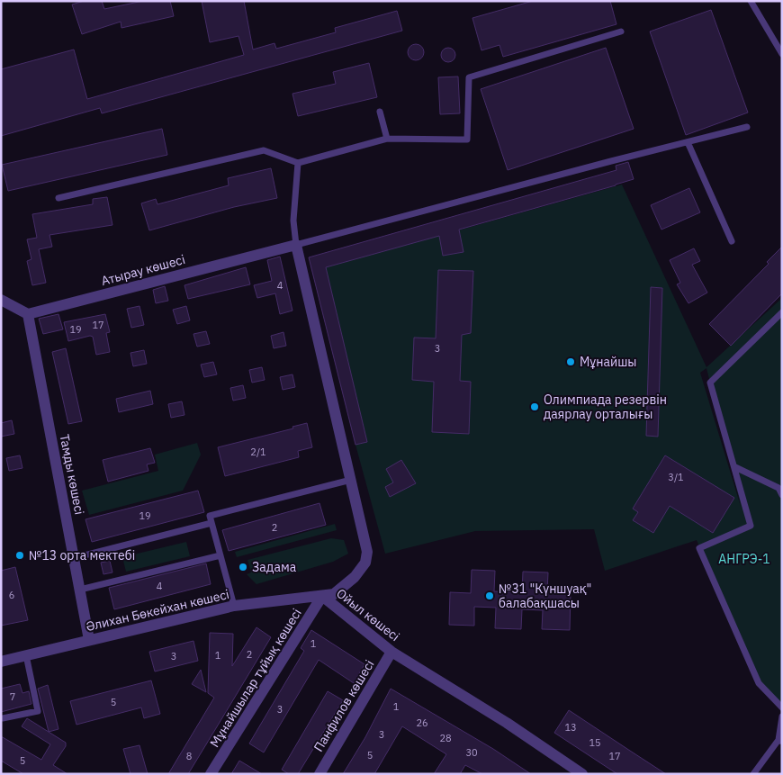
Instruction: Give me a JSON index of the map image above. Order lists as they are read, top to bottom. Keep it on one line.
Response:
{"streets":{"street":["Атырау көшесі","Тамды көшесі","Әлихан Бөкейхан көшесі","Ойыл көшесі","Мұнайшылар тұйық көшесі","Панфилов көшесі"]},"crossings":[["Атырау көшесі","Тамды көшесі"],["Атырау көшесі","Ойыл көшесі"],["Тамды көшесі","Әлихан Бөкейхан көшесі"],["Әлихан Бөкейхан көшесі","Ойыл көшесі"],["Әлихан Бөкейхан көшесі","Мұнайшылар тұйық көшесі"],["Ойыл көшесі","Мұнайшылар тұйық көшесі"],["Ойыл көшесі","Панфилов көшесі"]],"parks":["АНГРЭ-1"],"places":["Мұнайшы","Олимпиада резервін даярлау орталығы","№13 орта мектебі","Задама","№31 \"Күншуақ\" балабақшасы"],"house_numbers":["4","17","19","3","2/1","3/1","19","2","4","6","1","2","1","3","7","5","1","3","26","13","3","28","15","30","5","8","17","5"]}
